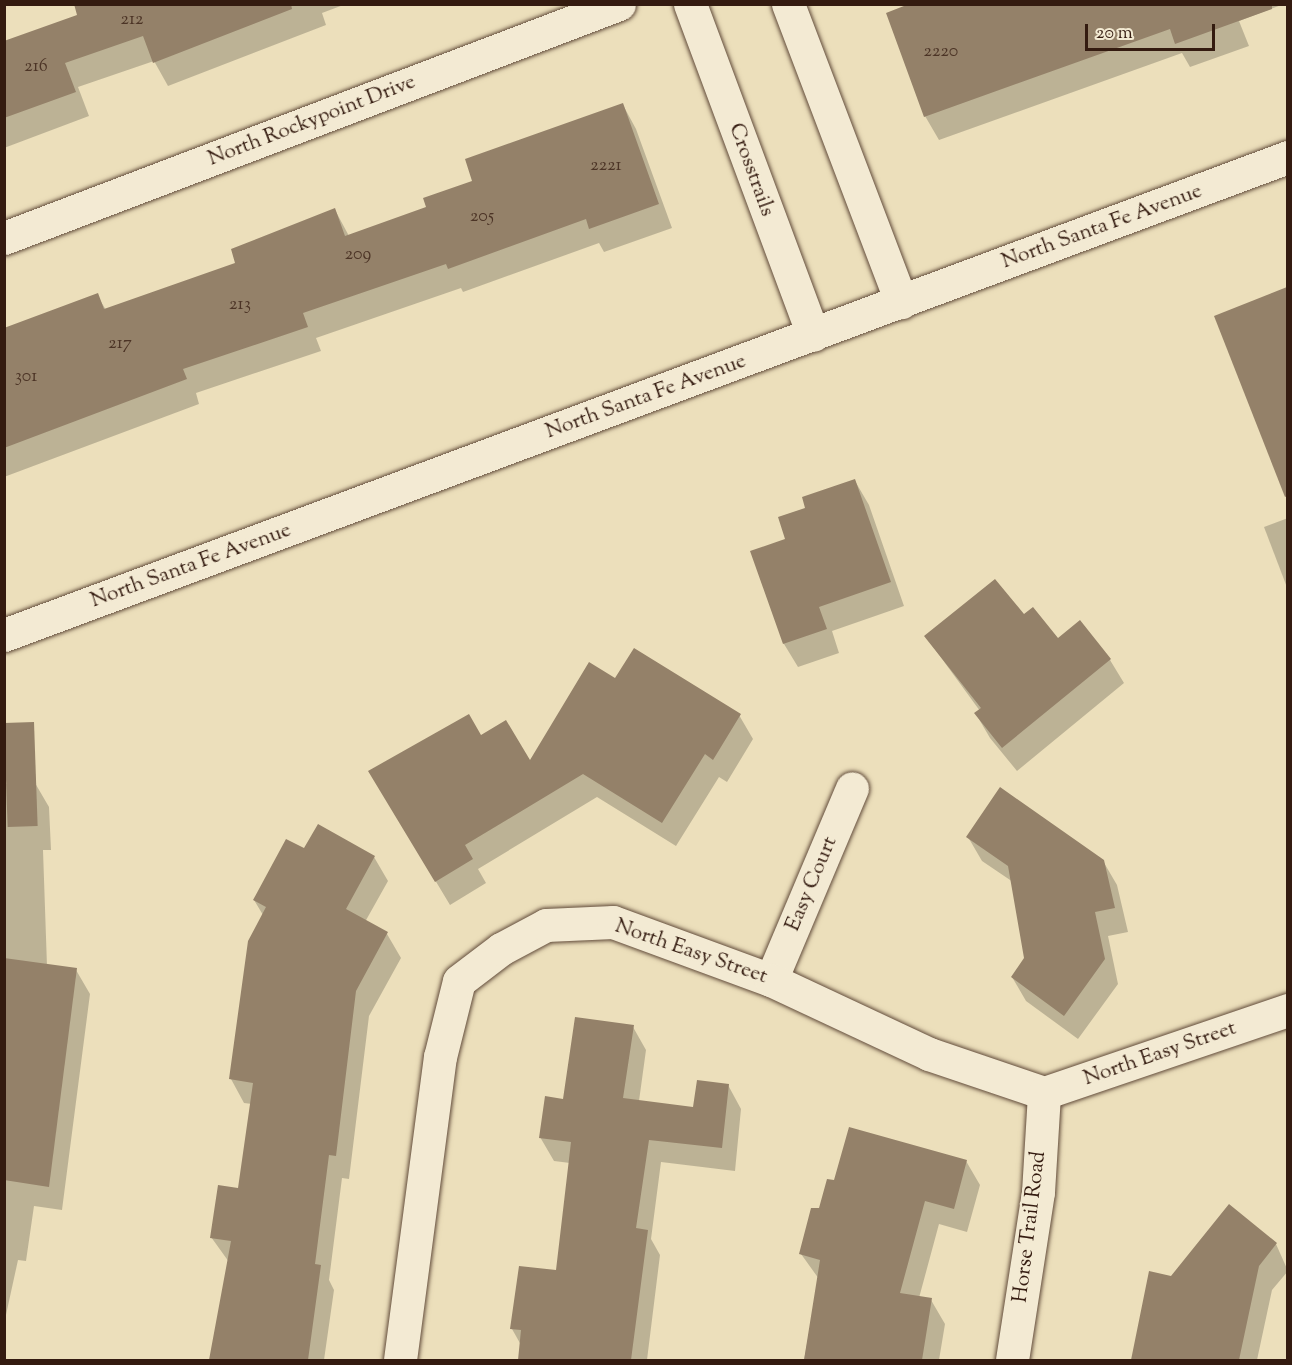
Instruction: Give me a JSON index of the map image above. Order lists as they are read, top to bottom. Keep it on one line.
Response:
{"streets":{"street":["North Rockypoint Drive","Crosstrails","North Santa Fe Avenue","Easy Court","North Easy Street","Horse Trail Road"]},"crossings":[["Crosstrails","North Santa Fe Avenue"],["Easy Court","North Easy Street"],["North Easy Street","Horse Trail Road"]],"house_numbers":["212","2220","216","2221","205","209","213","217","301"],"scale_bar":"20 m"}
